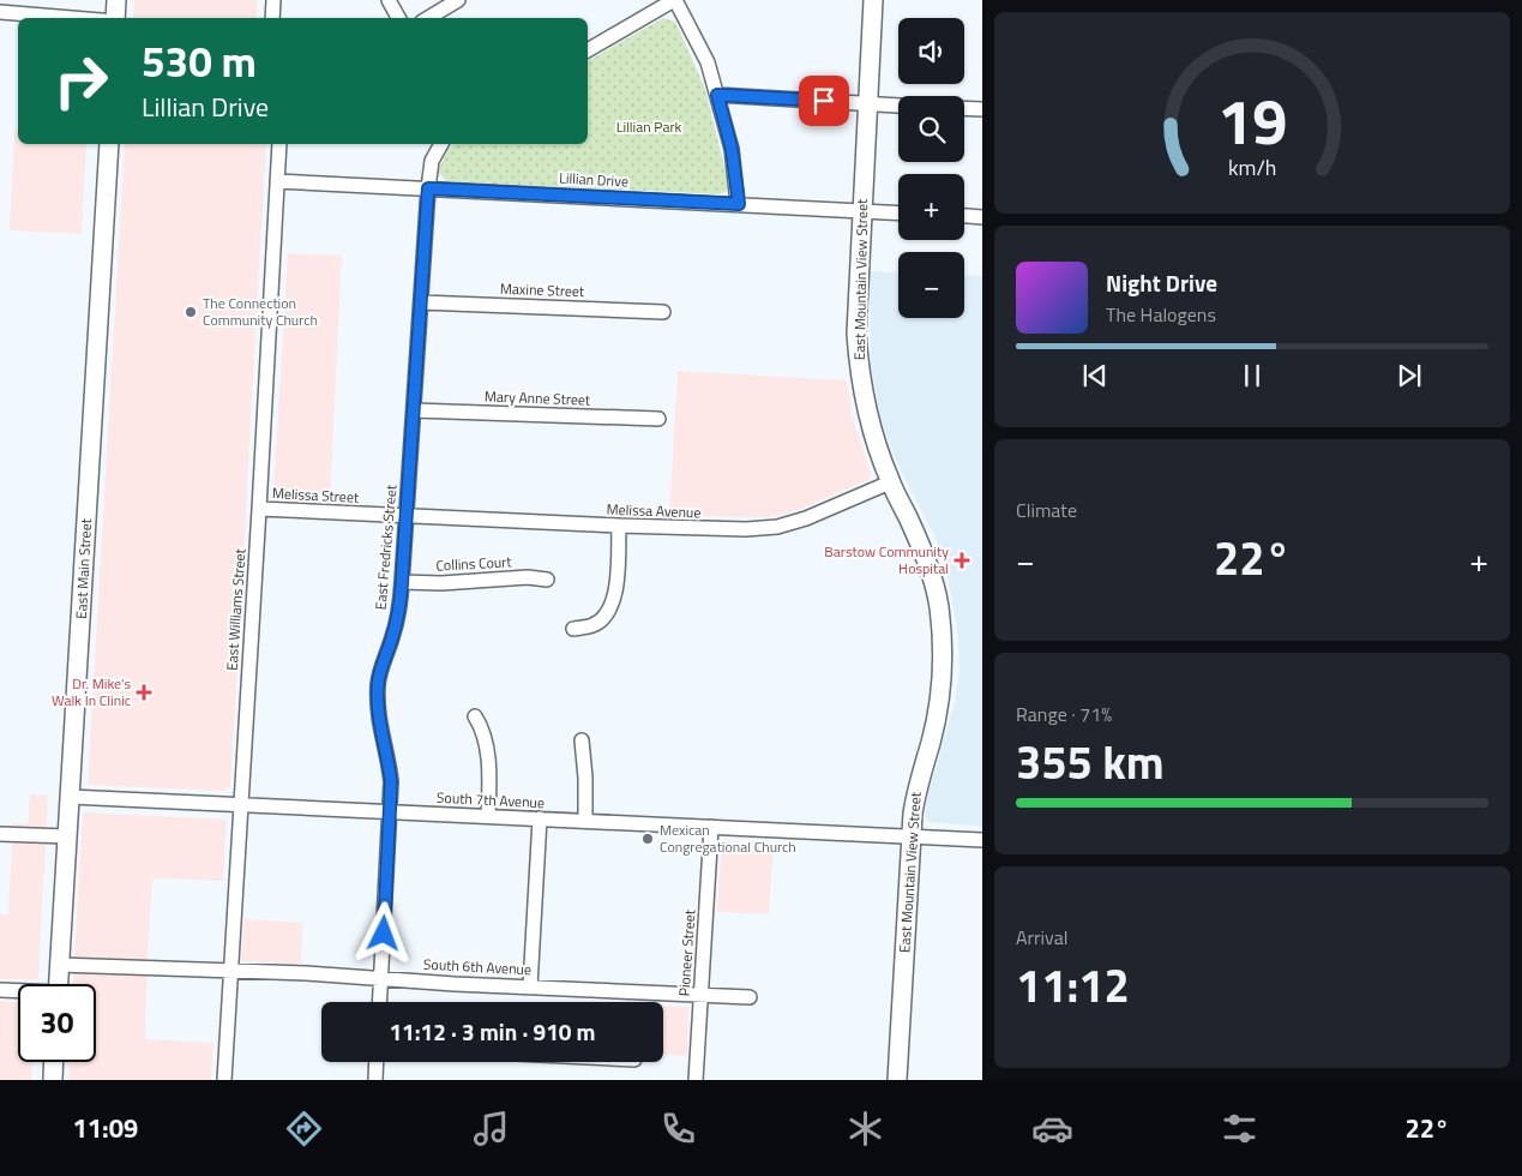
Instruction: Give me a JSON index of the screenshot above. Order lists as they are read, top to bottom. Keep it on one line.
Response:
{"streets":{"main road":["East Mountain View Street","East Main Street"],"street":["Lillian Drive","Maxine Street","Mary Anne Street","Melissa Street","Melissa Avenue","East Fredricks Street","Collins Court","East Williams Street","South 7th Avenue","Pioneer Street","South 6th Avenue"]},"crossings":[["Lillian Drive","East Mountain View Street"],["Lillian Drive","East Fredricks Street"],["Lillian Drive","East Williams Street"],["East Mountain View Street","Melissa Avenue"],["East Mountain View Street","South 7th Avenue"],["Maxine Street","East Fredricks Street"],["Mary Anne Street","East Fredricks Street"],["Melissa Street","Melissa Avenue"],["Melissa Street","East Fredricks Street"],["Melissa Street","East Williams Street"],["Melissa Avenue","East Fredricks Street"],["East Fredricks Street","Collins Court"],["East Fredricks Street","South 7th Avenue"],["East Fredricks Street","South 6th Avenue"],["East Main Street","South 7th Avenue"],["East Main Street","South 6th Avenue"],["East Williams Street","South 7th Avenue"],["East Williams Street","South 6th Avenue"],["South 7th Avenue","Pioneer Street"],["Pioneer Street","South 6th Avenue"]],"parks":["Lillian Park"],"places":{"other":["The Connection Community Church","Mexican Congregational Church"],"health":["Barstow Community Hospital","Dr. Mike's Walk In Clinic"]},"page":{"map_buttons":["+","−"],"turn":["530 m","Lillian Drive"],"song":["Night Drive","The Halogens"],"tile":["Climate",["Range · 71%","355 km"],["Arrival","11:12"]],"heat":["−","22°","+"],"limit":"30","trip":"11:12 · 3 min · 910 m","tabs":["11:09","22°"],"gauge":["19","km/h"]}}
